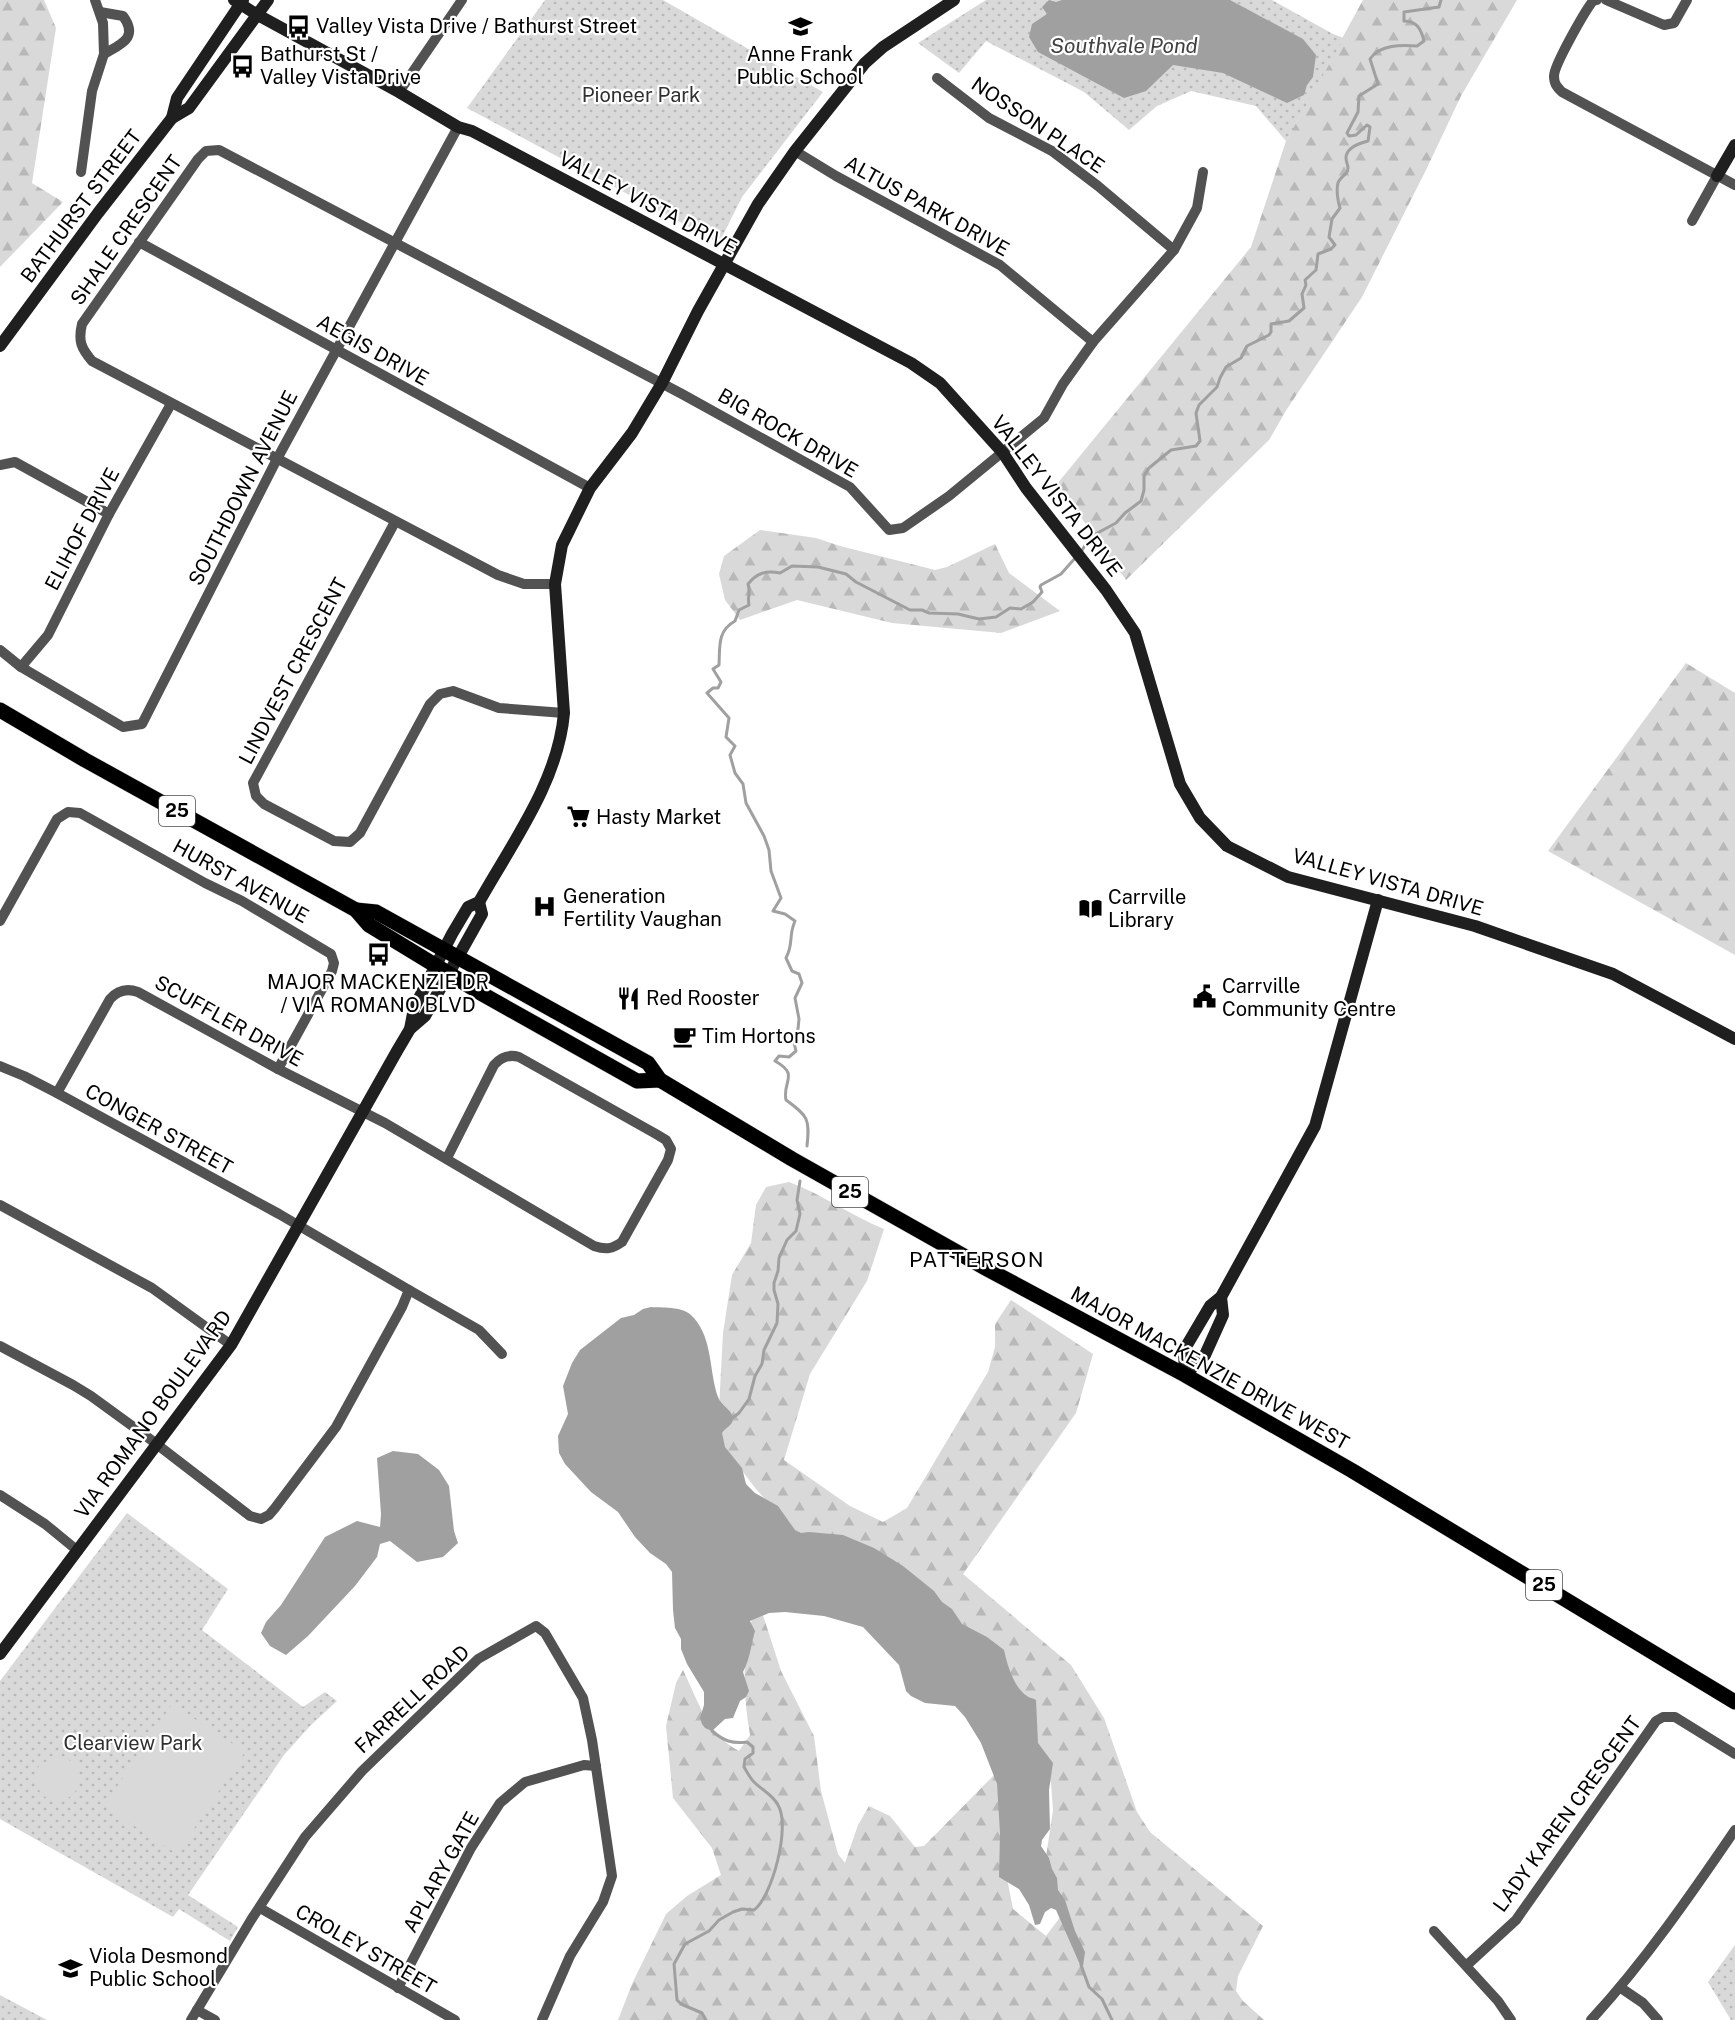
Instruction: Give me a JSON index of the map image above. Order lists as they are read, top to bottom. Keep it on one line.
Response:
{"streets":{"main road":["25","MAJOR MACKENZIE DRIVE WEST"],"street":["NOSSON PLACE","VALLEY VISTA DRIVE","BATHURST STREET","ALTUS PARK DRIVE","SHALE CRESCENT","AEGIS DRIVE","BIG ROCK DRIVE","SOUTHDOWN AVENUE","ELIHOF DRIVE","LINDVEST CRESCENT","HURST AVENUE","SCUFFLER DRIVE","CONGER STREET","VIA ROMANO BOULEVARD","FARRELL ROAD","LADY KAREN CRESCENT","APLARY GATE","CROLEY STREET"]},"crossings":[["VALLEY VISTA DRIVE","BATHURST STREET"],["VALLEY VISTA DRIVE","BIG ROCK DRIVE"],["VALLEY VISTA DRIVE","SOUTHDOWN AVENUE"],["SHALE CRESCENT","AEGIS DRIVE"],["SHALE CRESCENT","BIG ROCK DRIVE"],["SHALE CRESCENT","SOUTHDOWN AVENUE"],["SHALE CRESCENT","ELIHOF DRIVE"],["SHALE CRESCENT","LINDVEST CRESCENT"],["AEGIS DRIVE","SOUTHDOWN AVENUE"],["SOUTHDOWN AVENUE","ELIHOF DRIVE"],["HURST AVENUE","SCUFFLER DRIVE"],["SCUFFLER DRIVE","CONGER STREET"],["SCUFFLER DRIVE","VIA ROMANO BOULEVARD"],["CONGER STREET","VIA ROMANO BOULEVARD"],["MAJOR MACKENZIE DRIVE WEST","VIA ROMANO BOULEVARD"],["FARRELL ROAD","APLARY GATE"],["FARRELL ROAD","CROLEY STREET"],["APLARY GATE","CROLEY STREET"]],"districts":["PATTERSON"],"water":["Southvale Pond"],"parks":["Pioneer Park","Clearview Park"],"places":{"bus stop":["Valley Vista Drive / Bathurst Street","Bathurst St / Valley Vista Drive","MAJOR MACKENZIE DR / VIA ROMANO BLVD"],"school or university":["Anne Frank Public School","Viola Desmond Public School"],"supermarket":["Hasty Market"],"hospital":["Generation Fertility Vaughan"],"library":["Carrville Library"],"public building":["Carrville Community Centre"],"restaurant":["Red Rooster"],"cafe":["Tim Hortons"]}}
